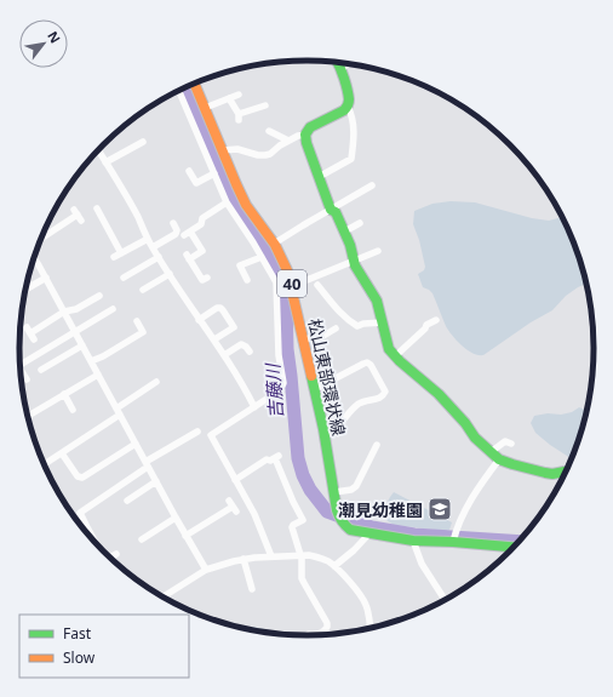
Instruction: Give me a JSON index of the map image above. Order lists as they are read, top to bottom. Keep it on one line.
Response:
{"streets":{"main road":["40","松山東部環状線"]},"water":["吉藤川"],"places":{"school or university":["潮見幼稚園"]},"legend":["Fast","Slow"],"north":"top right"}
